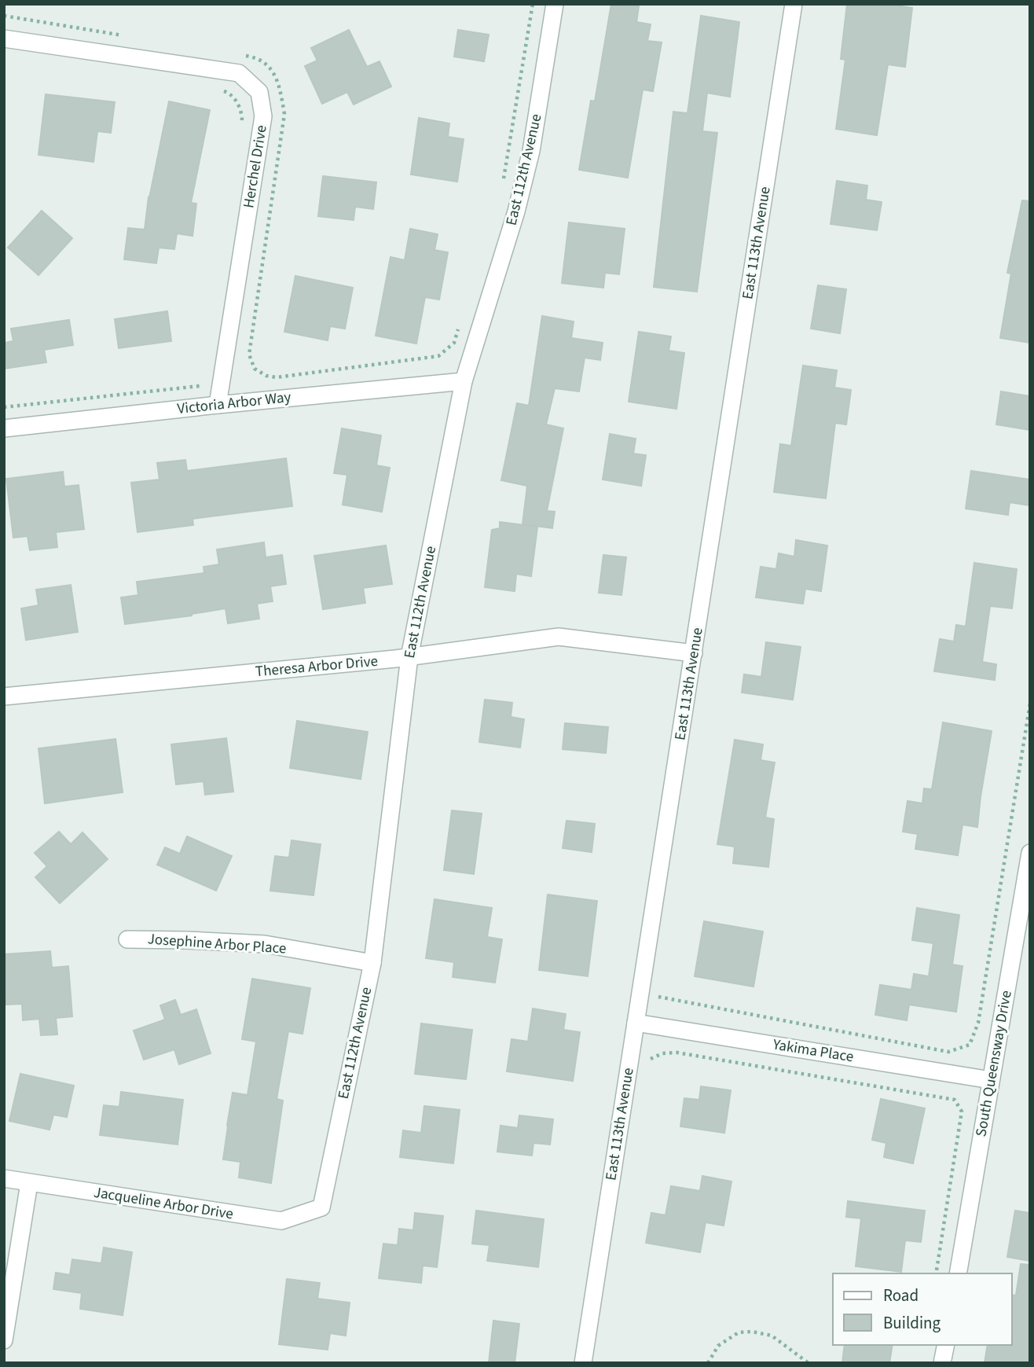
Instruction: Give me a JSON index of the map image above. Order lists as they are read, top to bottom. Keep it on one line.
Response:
{"streets":{"street":["Herchel Drive","East 112th Avenue","East 113th Avenue","Victoria Arbor Way","Theresa Arbor Drive","Josephine Arbor Place","Yakima Place","South Queensway Drive","Jacqueline Arbor Drive"]},"crossings":[["Herchel Drive","Victoria Arbor Way"],["East 112th Avenue","Victoria Arbor Way"],["East 112th Avenue","Theresa Arbor Drive"],["East 112th Avenue","Josephine Arbor Place"],["East 112th Avenue","Jacqueline Arbor Drive"],["East 113th Avenue","Theresa Arbor Drive"],["East 113th Avenue","Yakima Place"],["Yakima Place","South Queensway Drive"]],"legend":["Road","Building"]}
